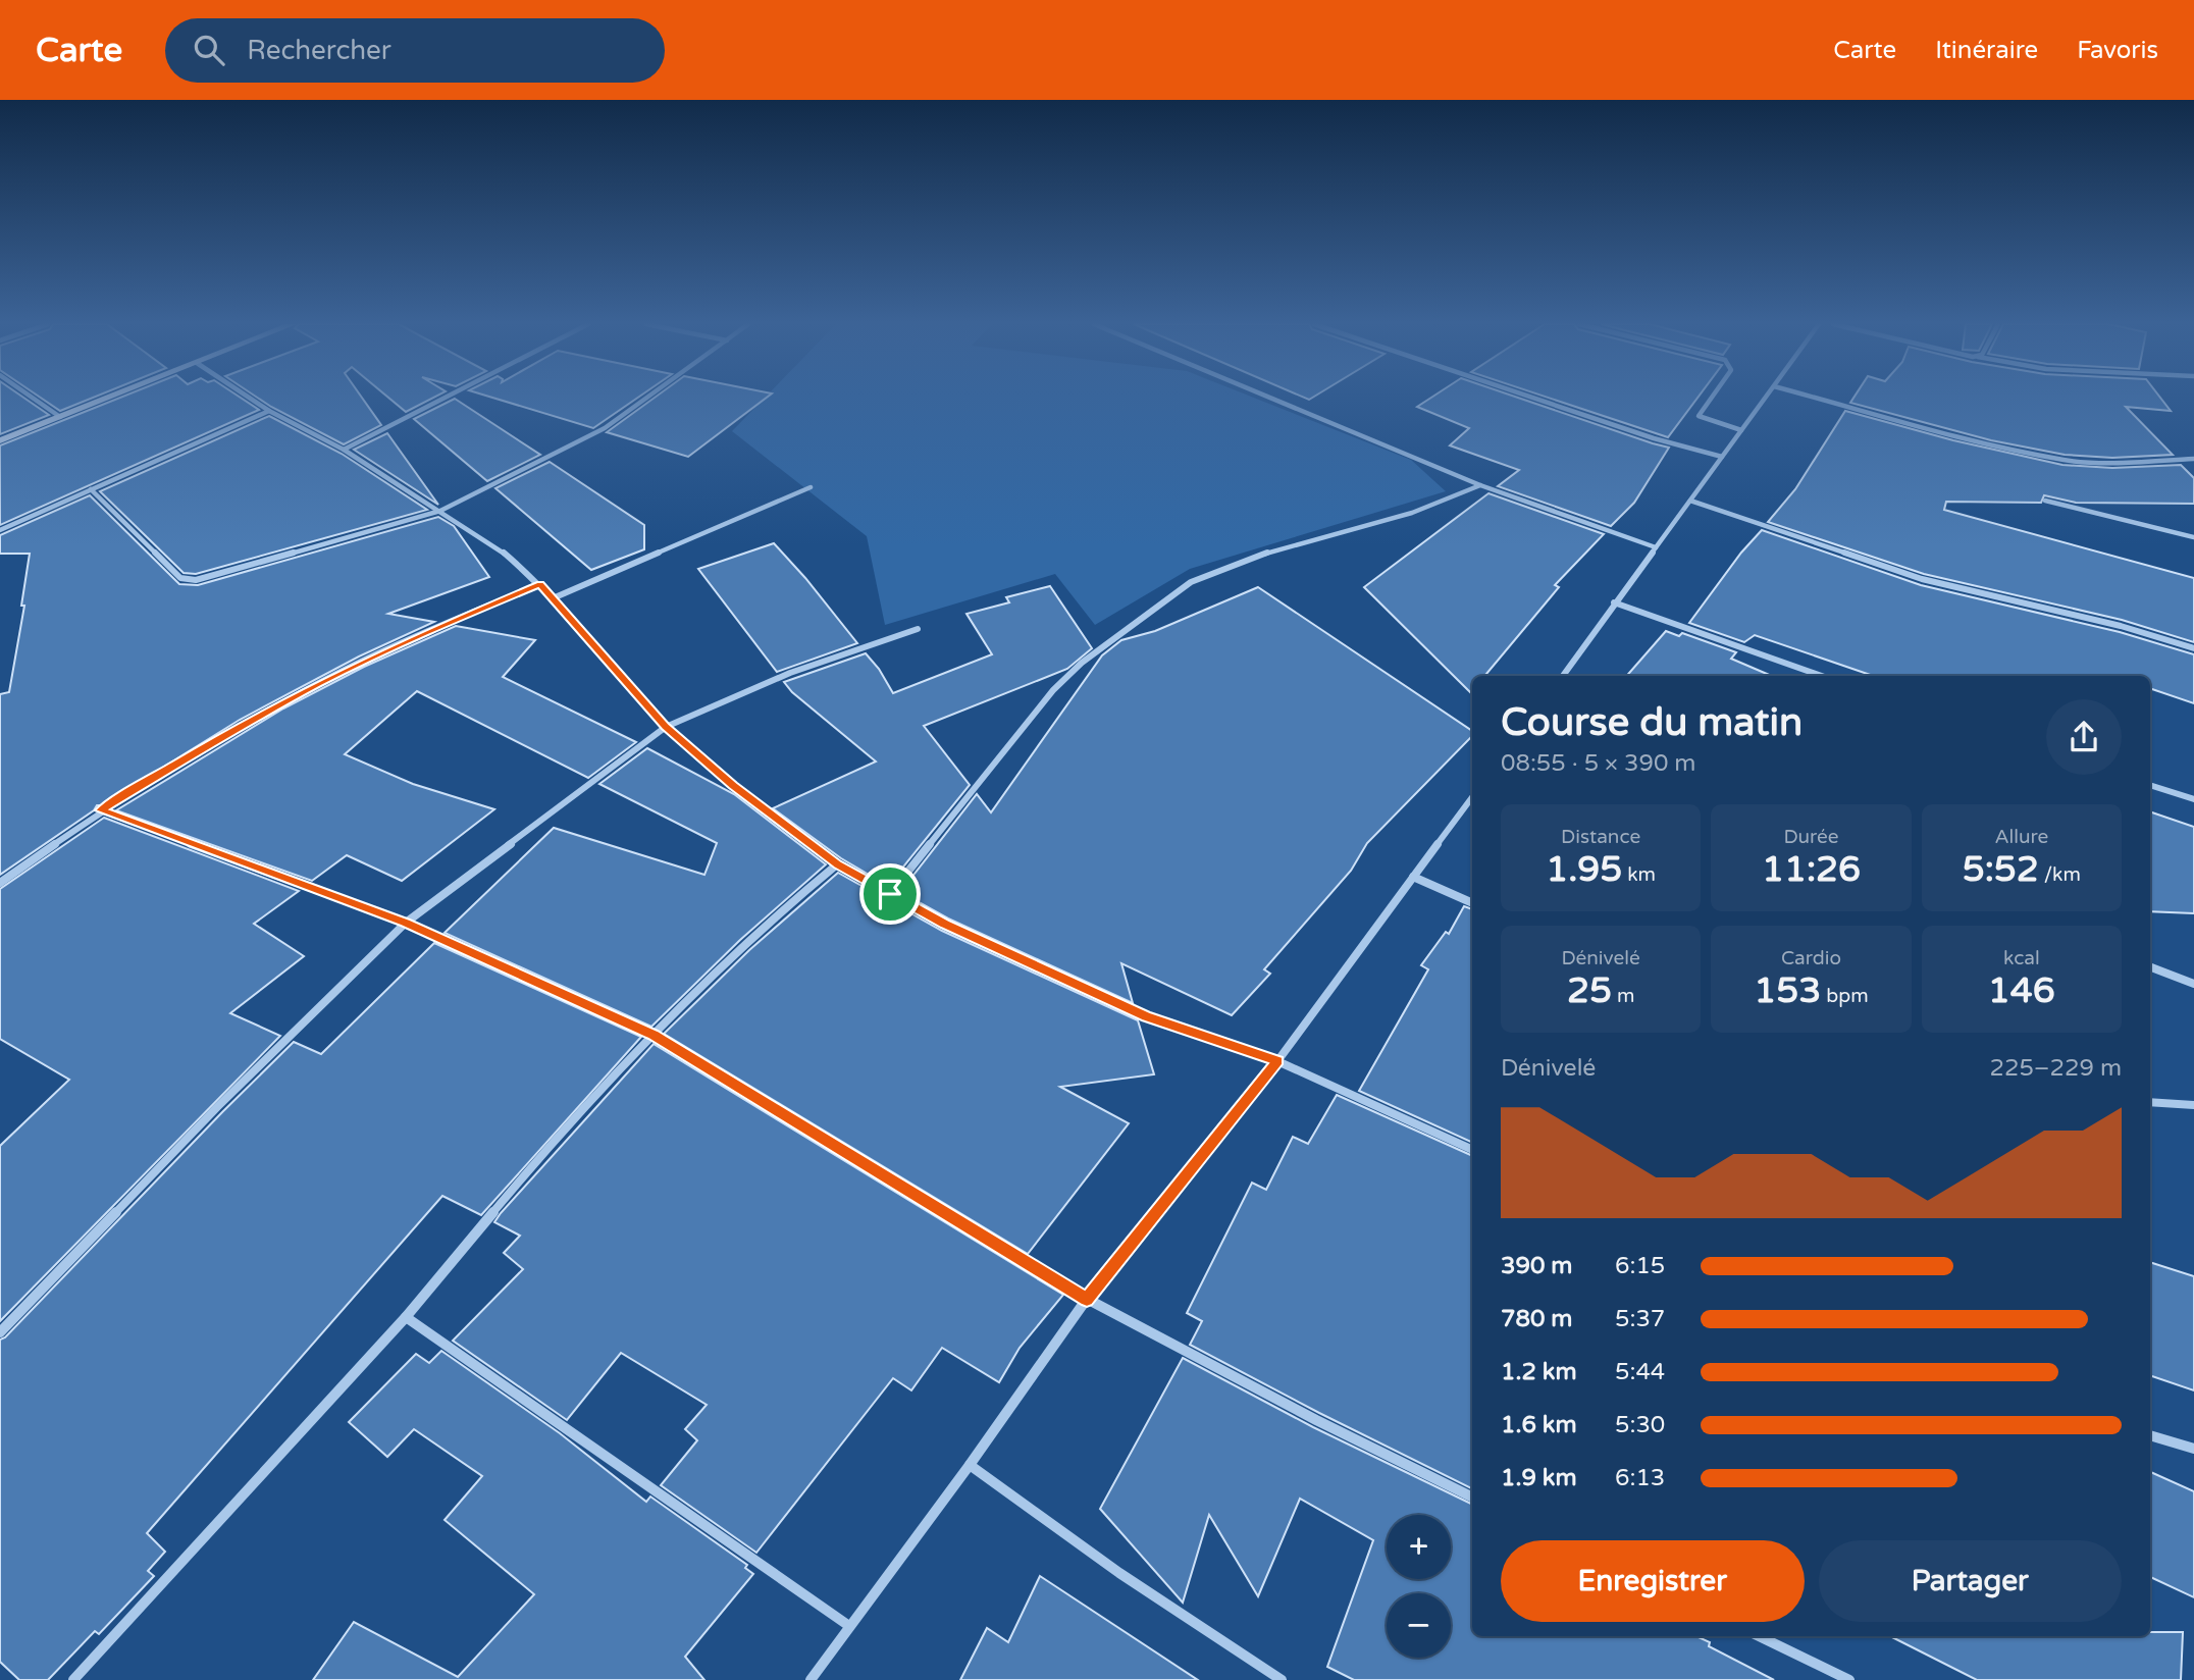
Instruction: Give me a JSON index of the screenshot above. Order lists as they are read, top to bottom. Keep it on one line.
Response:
{"page":{"header":"Carte","search":"Rechercher","nav":["Carte","Itinéraire","Favoris"],"heading":["Course du matin","08:55 · 5 × 390 m"],"stats":[["Distance","1.95 km"],["Durée","11:26"],["Allure","5:52 /km"],["Dénivelé","25 m"],["Cardio","153 bpm"],["kcal","146"]],"chart":["Dénivelé","225–229 m"],"list":[{"name":"390 m","note":"6:15"},{"name":"780 m","note":"5:37"},{"name":"1.2 km","note":"5:44"},{"name":"1.6 km","note":"5:30"},{"name":"1.9 km","note":"6:13"}],"map_buttons":["+","−"],"buttons":["Enregistrer","Partager"]}}
